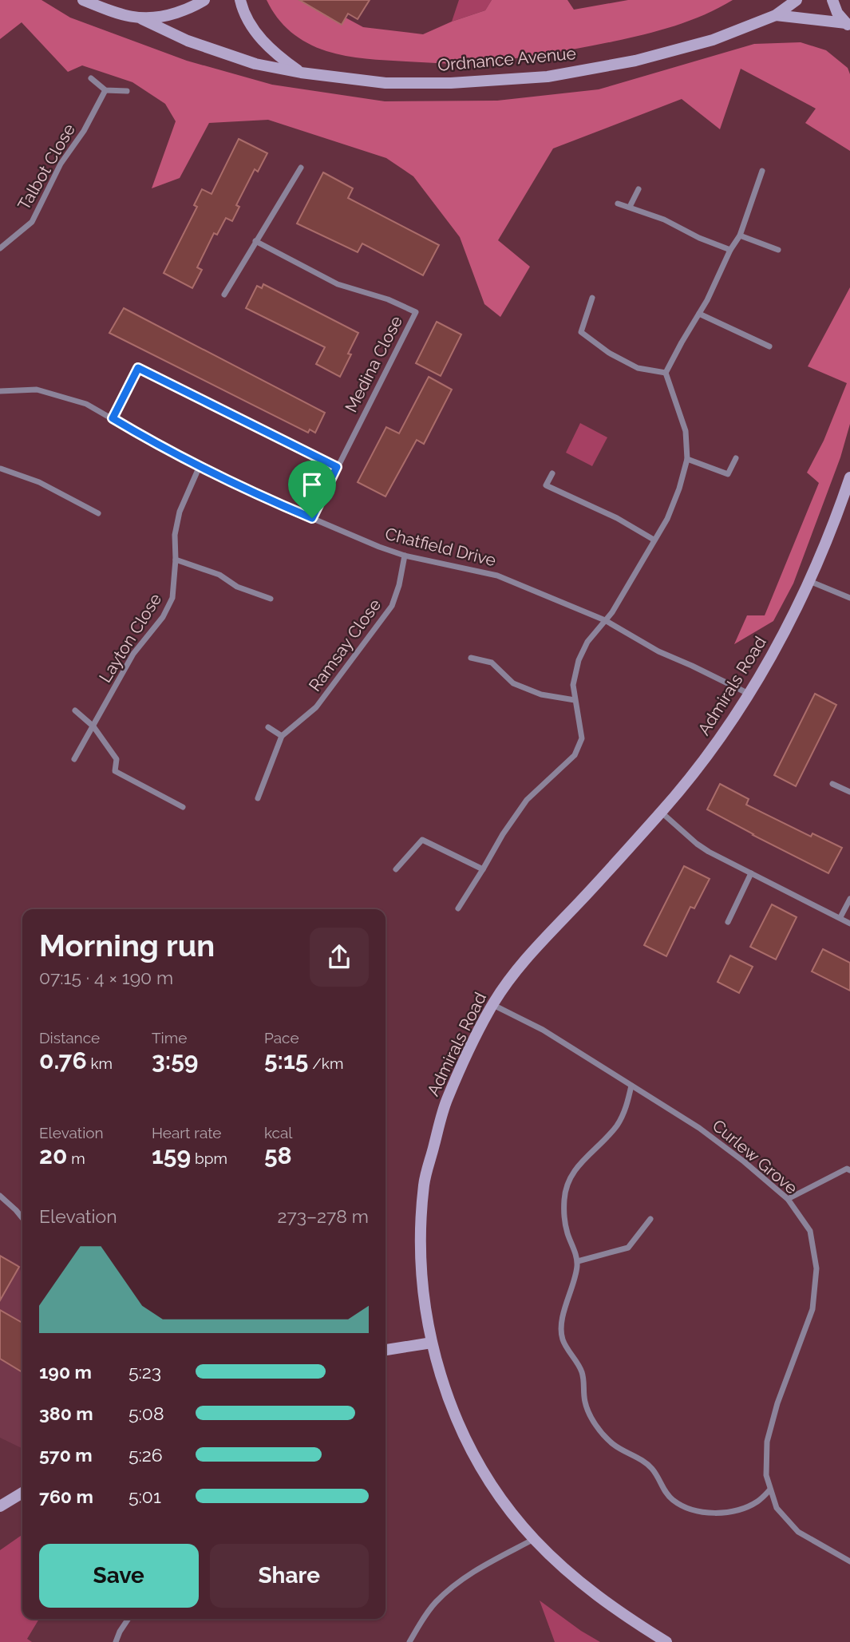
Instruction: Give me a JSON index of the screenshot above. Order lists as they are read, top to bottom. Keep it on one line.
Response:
{"streets":{"street":["Ordnance Avenue","Talbot Close","Medina Close","Chatfield Drive","Layton Close","Ramsay Close","Admirals Road","Curlew Grove"]},"crossings":[["Medina Close","Chatfield Drive"],["Chatfield Drive","Layton Close"],["Chatfield Drive","Ramsay Close"],["Chatfield Drive","Admirals Road"],["Admirals Road","Curlew Grove"]],"page":{"heading":["Morning run","07:15 · 4 × 190 m"],"stats":[["Distance","0.76 km"],["Time","3:59"],["Pace","5:15 /km"],["Elevation","20 m"],["Heart rate","159 bpm"],["kcal","58"]],"chart":["Elevation","273–278 m"],"list":[{"name":"190 m","note":"5:23"},{"name":"380 m","note":"5:08"},{"name":"570 m","note":"5:26"},{"name":"760 m","note":"5:01"}],"buttons":["Save","Share"]}}
